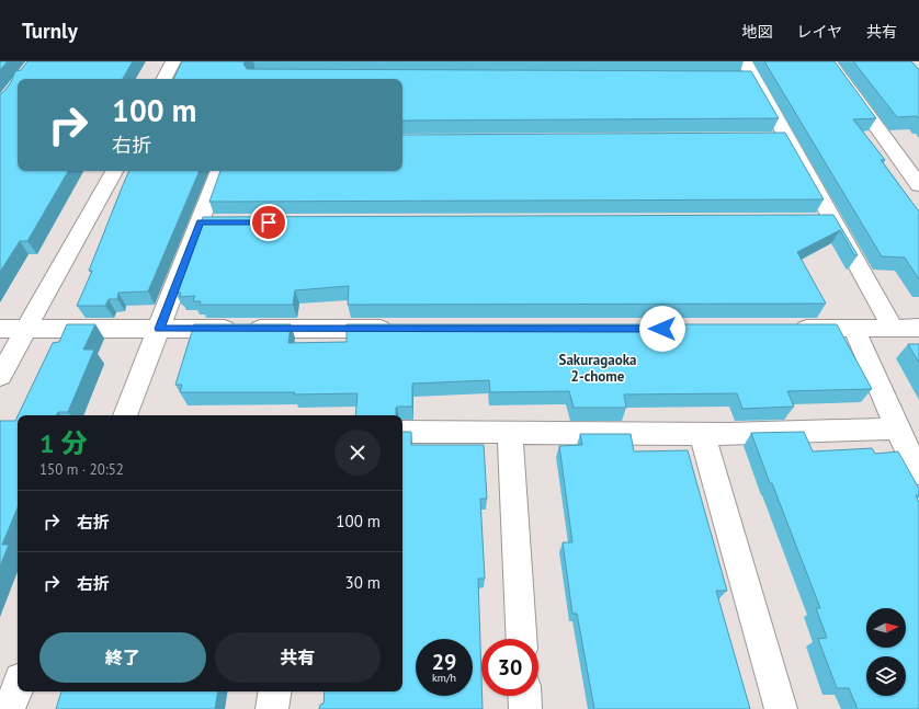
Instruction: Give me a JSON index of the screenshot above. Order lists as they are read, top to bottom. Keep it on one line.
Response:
{"districts":["Sakuragaoka 2-chome"],"north":"right","page":{"header":"Turnly","nav":["地図","レイヤ","共有"],"turn":["100 m","右折"],"heading":["1 分","150 m · 20:52"],"list":[{"name":"右折","value":"100 m"},{"name":"右折","value":"30 m"}],"buttons":["終了","共有"],"speed":"29 km/h","limit":"30"}}
